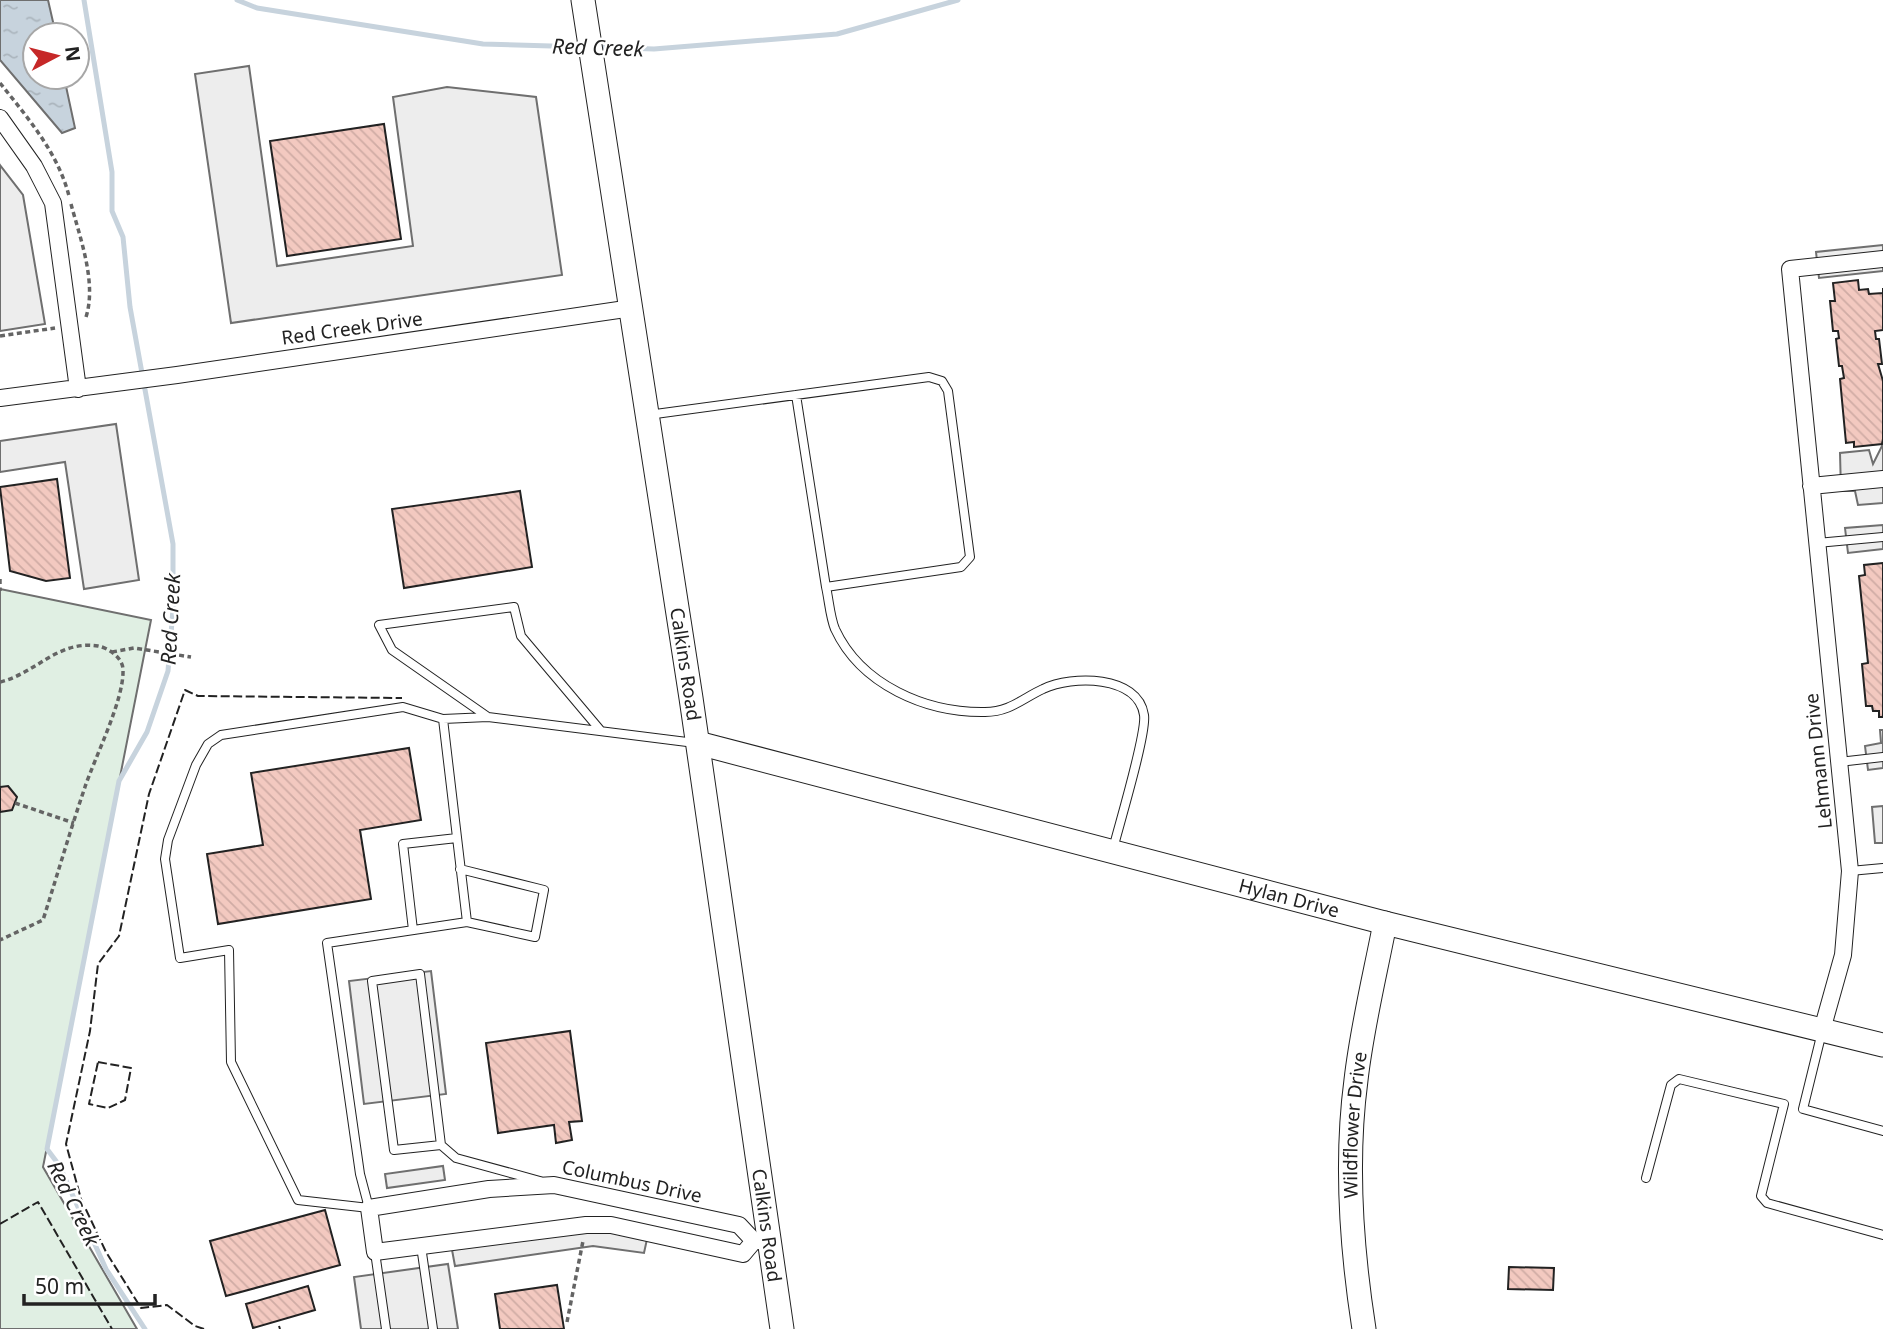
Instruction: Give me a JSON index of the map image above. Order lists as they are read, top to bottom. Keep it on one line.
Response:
{"streets":{"main road":["Calkins Road","Hylan Drive","Wildflower Drive"],"street":["Red Creek Drive","Lehmann Drive","Columbus Drive"]},"crossings":[["Red Creek Drive","Calkins Road"],["Calkins Road","Hylan Drive"],["Calkins Road","Columbus Drive"],["Lehmann Drive","Hylan Drive"],["Hylan Drive","Wildflower Drive"]],"water":["Red Creek"],"scale_bar":"50 m","north":"right"}
